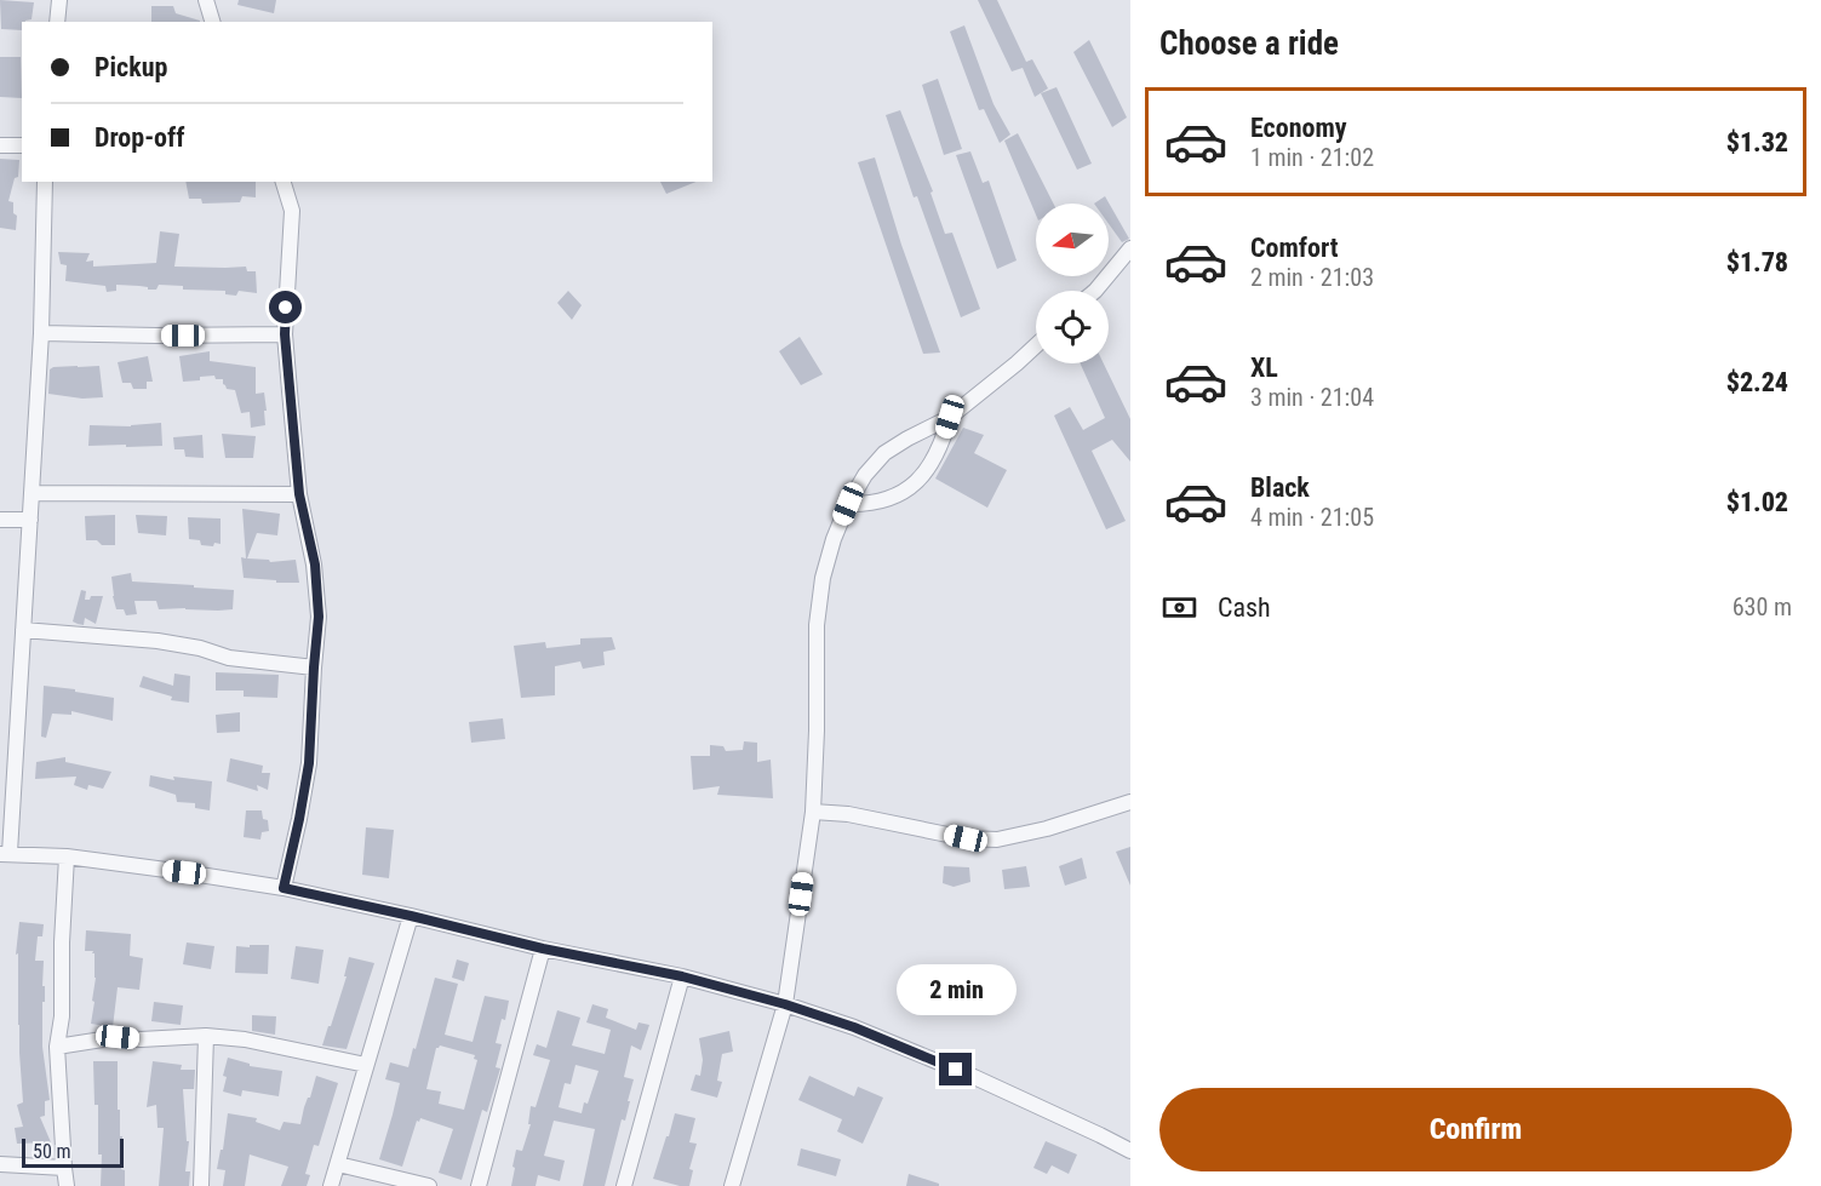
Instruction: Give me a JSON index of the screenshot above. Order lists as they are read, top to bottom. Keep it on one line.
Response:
{"scale_bar":"50 m","north":"left","page":{"heading":"Choose a ride","banner":["Pickup","Drop-off"],"list":[{"name":"Economy","note":"1 min · 21:02","value":"$1.32"},{"name":"Comfort","note":"2 min · 21:03","value":"$1.78"},{"name":"XL","note":"3 min · 21:04","value":"$2.24"},{"name":"Black","note":"4 min · 21:05","value":"$1.02"}],"pay":["Cash","630 m"],"bubble":"2 min","buttons":"Confirm","scale":"50 m"}}
